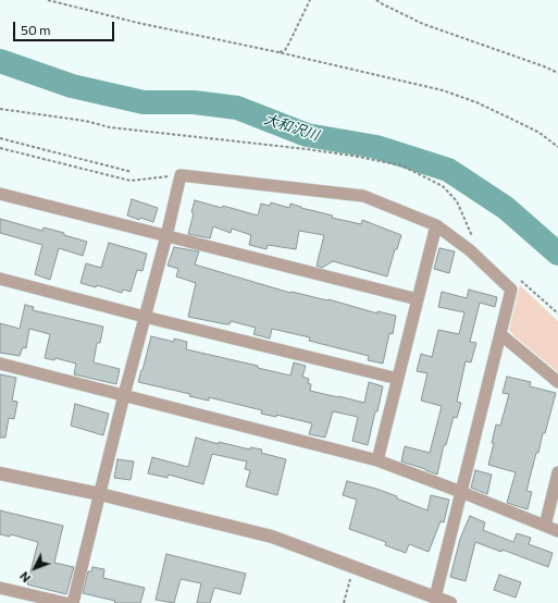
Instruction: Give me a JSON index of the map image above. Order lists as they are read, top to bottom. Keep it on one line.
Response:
{"water":["大和沢川"],"scale_bar":"50 m","north":"bottom left"}
